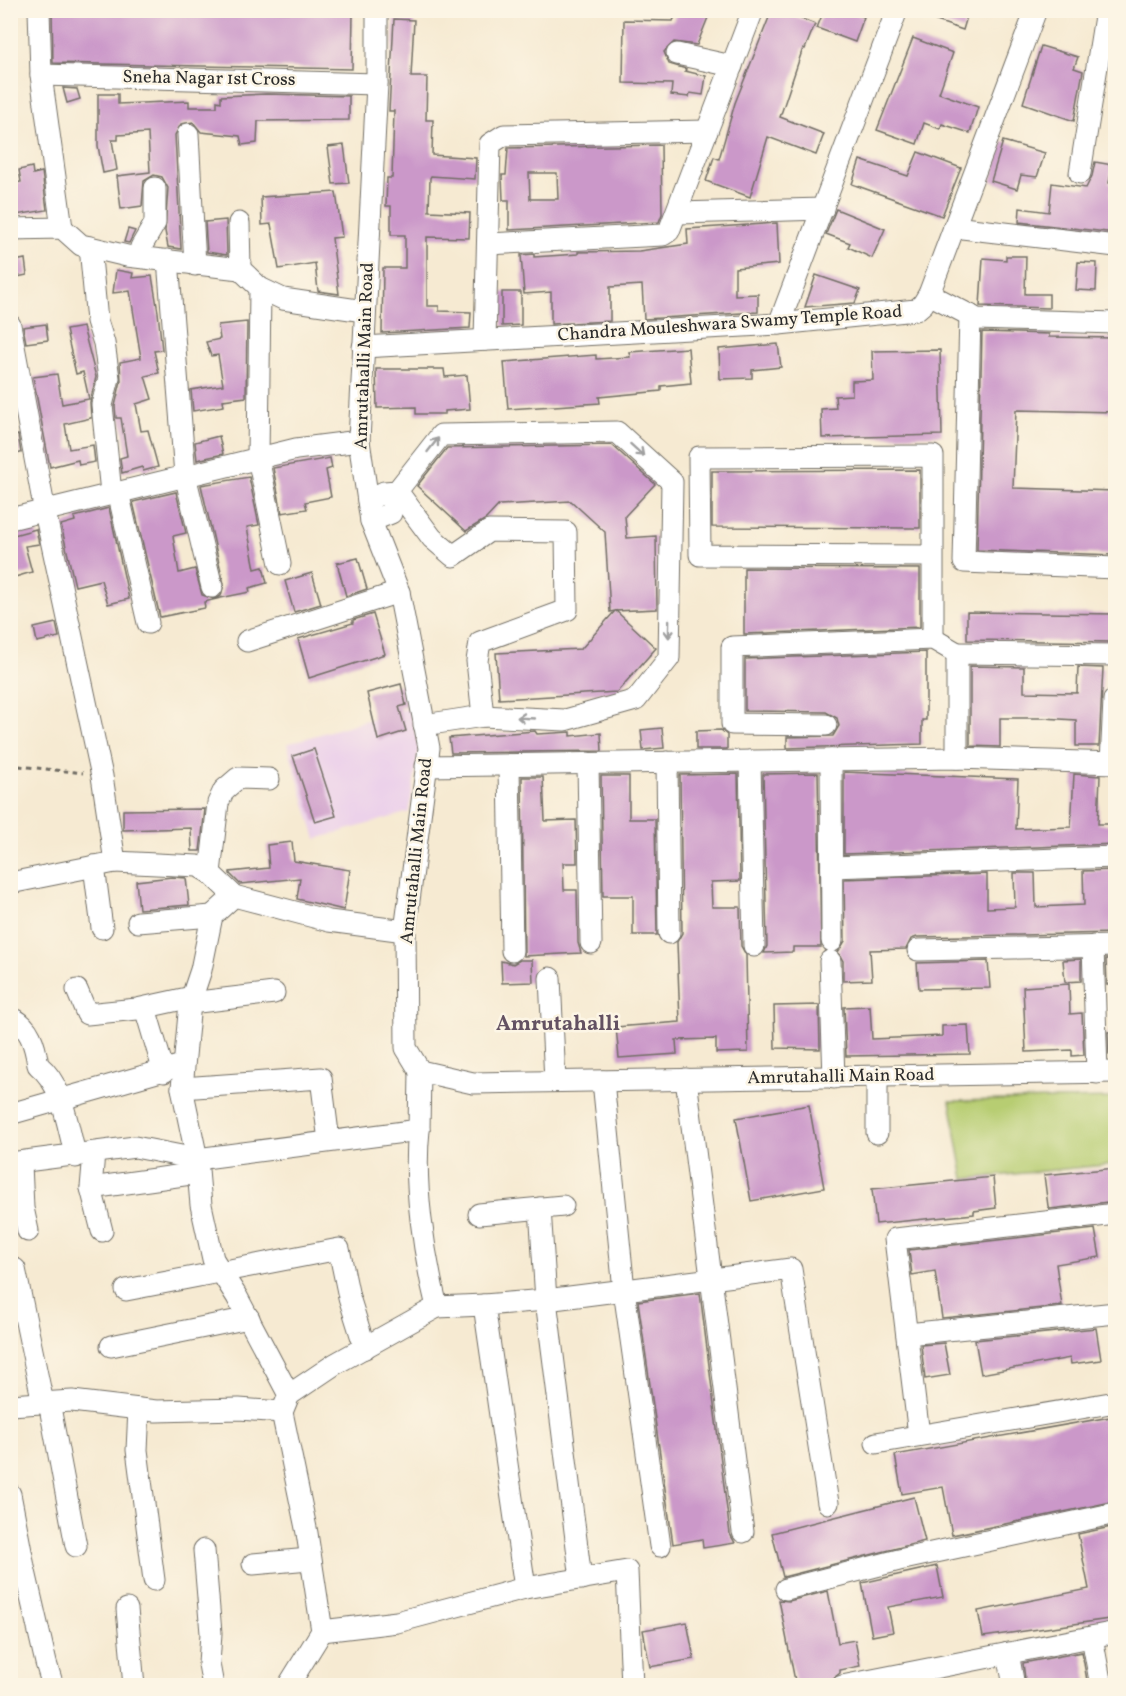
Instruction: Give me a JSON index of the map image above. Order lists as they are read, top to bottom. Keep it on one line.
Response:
{"streets":{"street":["Sneha Nagar 1st Cross","Chandra Mouleshwara Swamy Temple Road","Amrutahalli Main Road"]},"crossings":[["Sneha Nagar 1st Cross","Amrutahalli Main Road"],["Chandra Mouleshwara Swamy Temple Road","Amrutahalli Main Road"]],"districts":["Amrutahalli"]}
